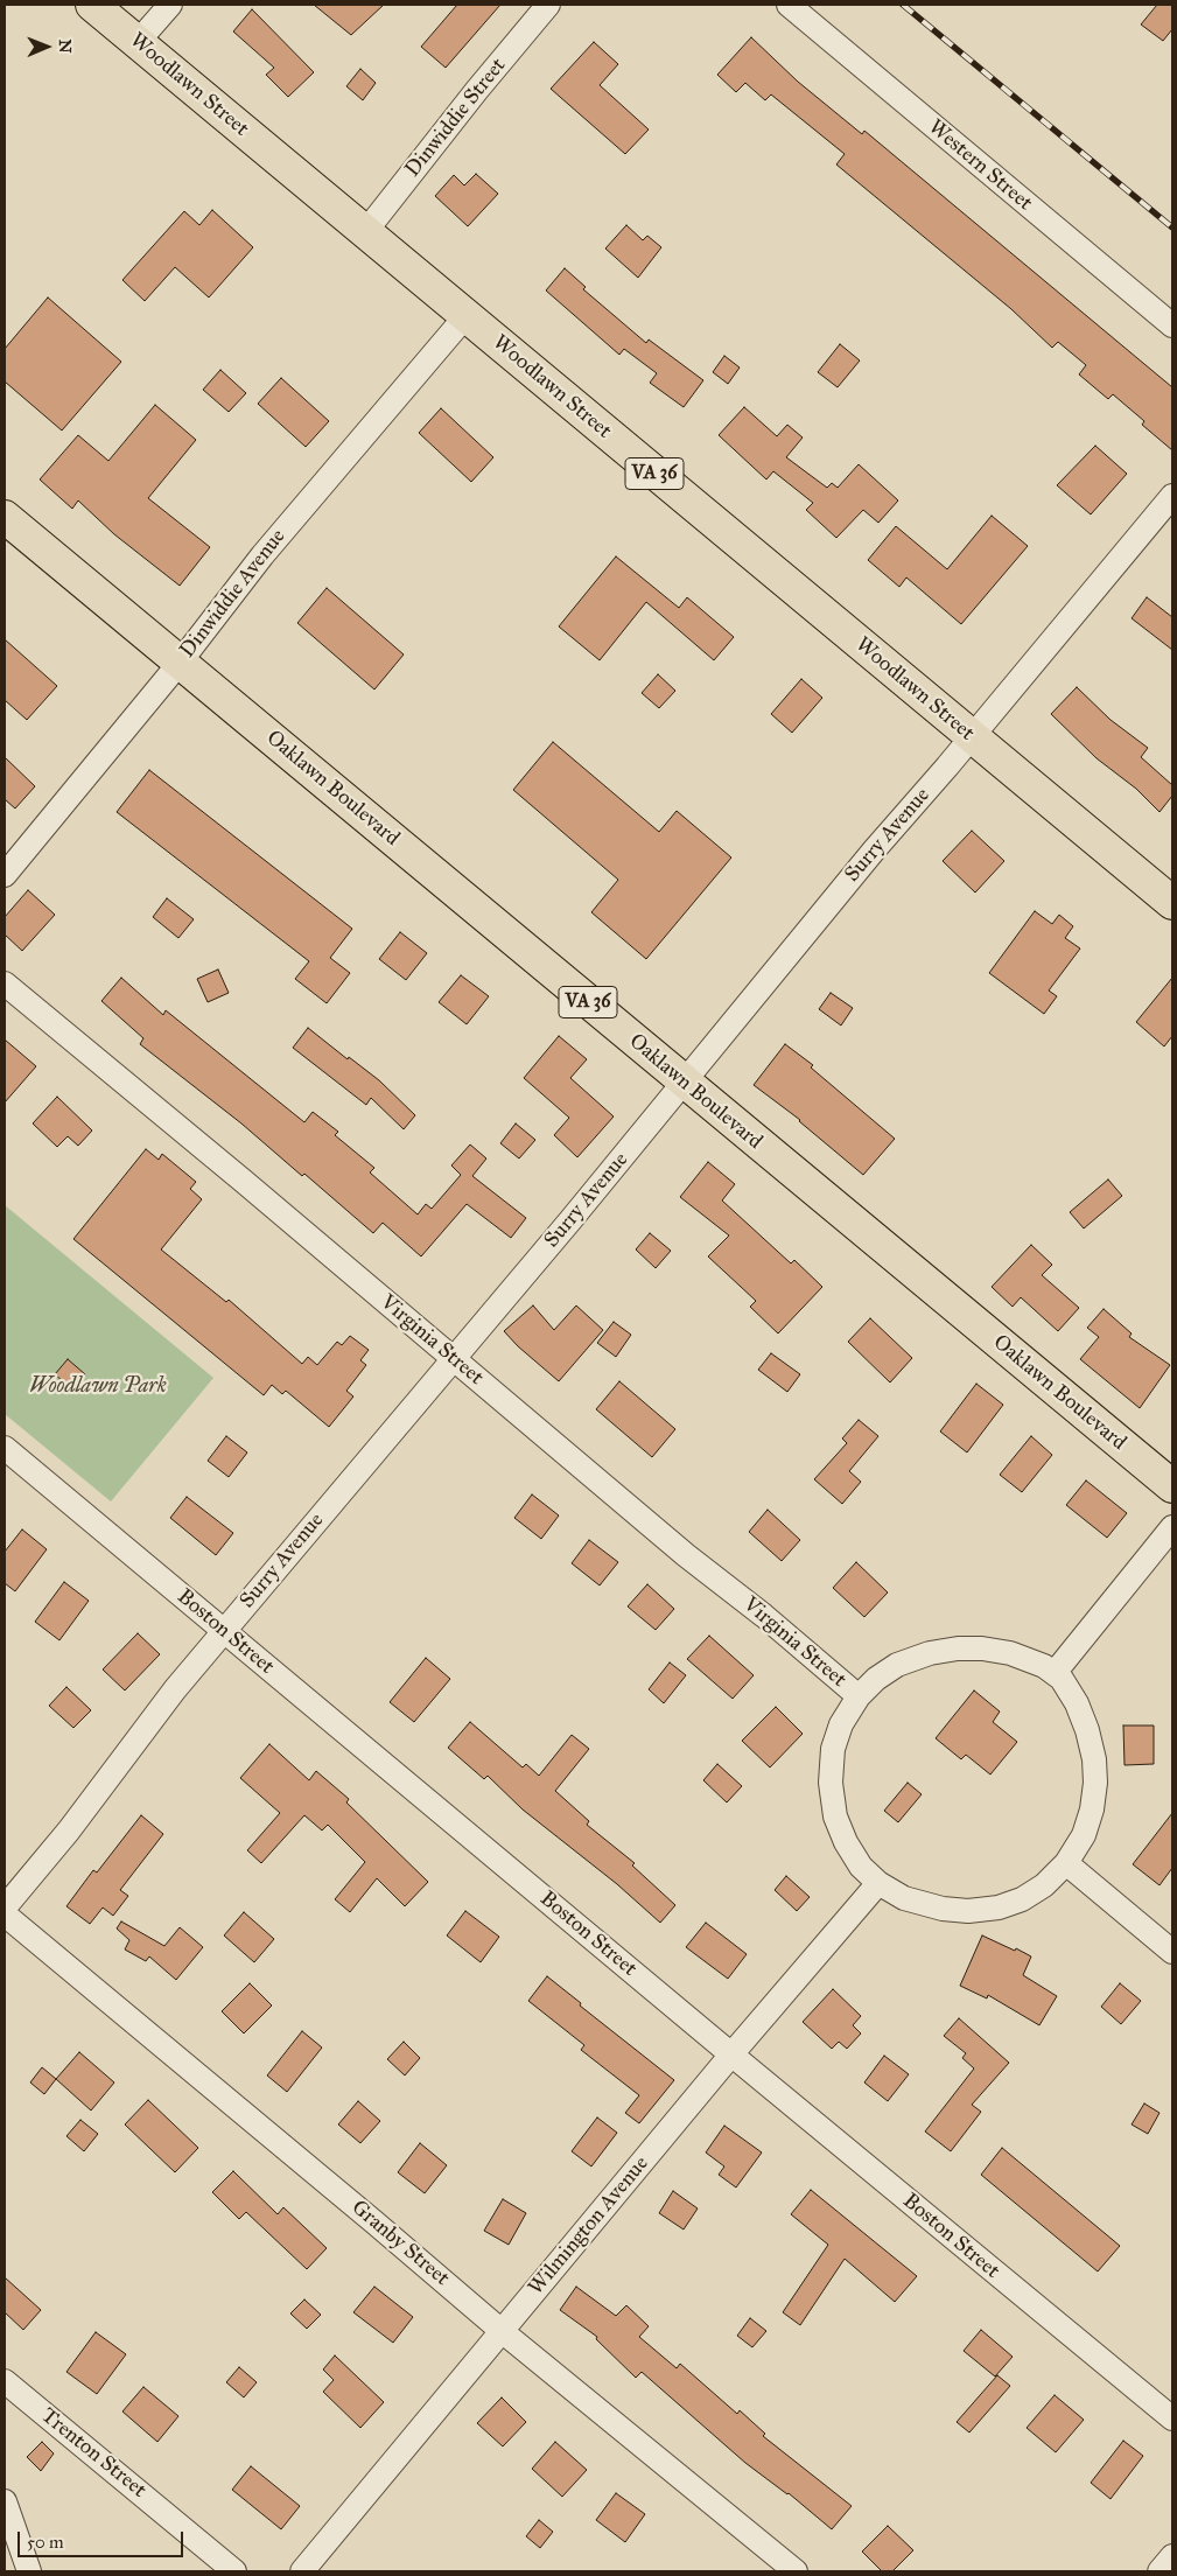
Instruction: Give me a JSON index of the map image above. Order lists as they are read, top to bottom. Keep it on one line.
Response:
{"streets":{"highway":["Woodlawn Street","VA 36","Oaklawn Boulevard"],"street":["Dinwiddie Street","Western Street","Dinwiddie Avenue","Surry Avenue","Virginia Street","Boston Street","Wilmington Avenue","Granby Street","Trenton Street"]},"crossings":[["Woodlawn Street","Dinwiddie Street"],["Woodlawn Street","Dinwiddie Avenue"],["Woodlawn Street","Surry Avenue"],["Dinwiddie Avenue","Oaklawn Boulevard"],["Oaklawn Boulevard","Surry Avenue"],["Surry Avenue","Virginia Street"],["Surry Avenue","Boston Street"],["Boston Street","Wilmington Avenue"],["Wilmington Avenue","Granby Street"]],"parks":["Woodlawn Park"],"scale_bar":"50 m","north":"right"}
